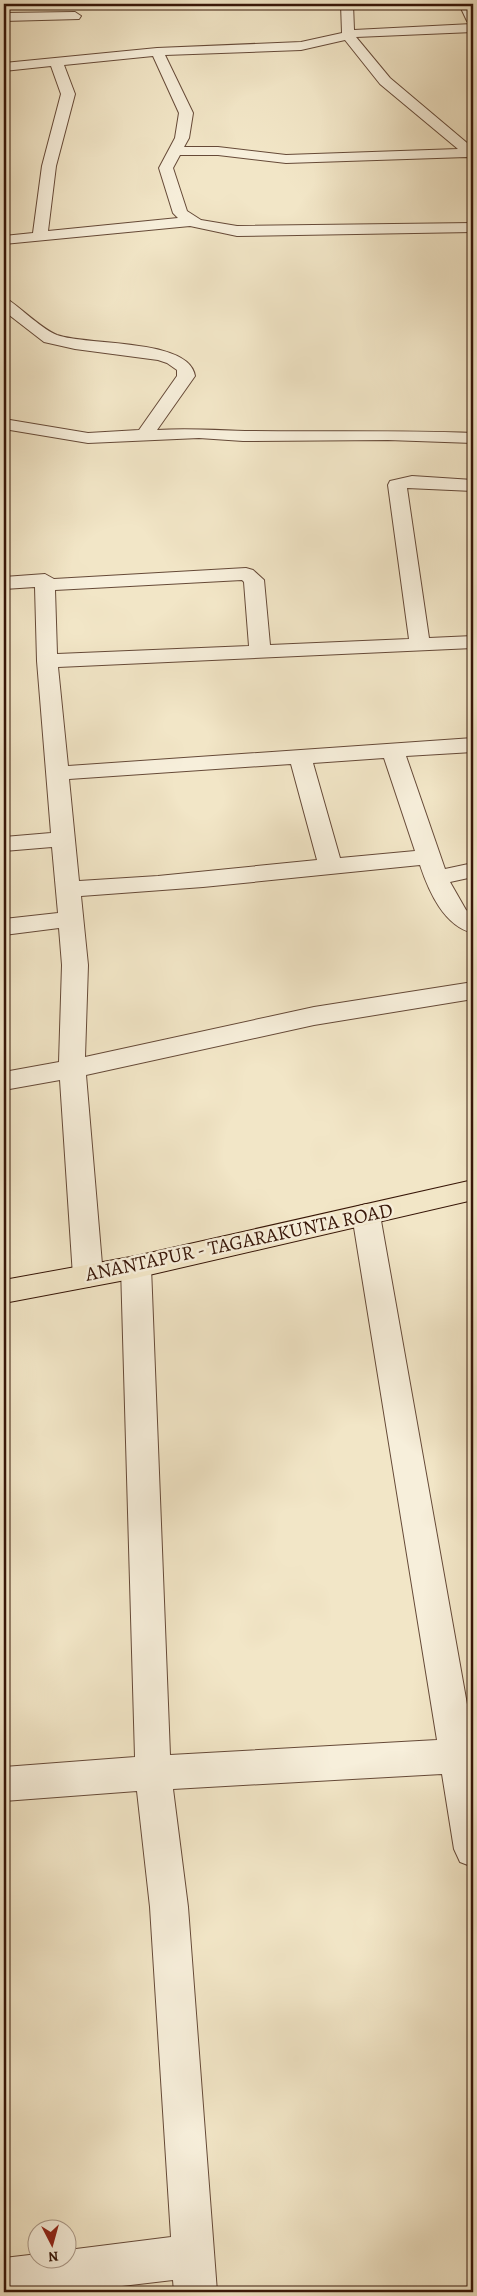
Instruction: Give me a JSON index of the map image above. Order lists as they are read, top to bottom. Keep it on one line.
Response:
{"streets":{"main road":["ANANTAPUR - TAGARAKUNTA ROAD"]},"north":"bottom"}
